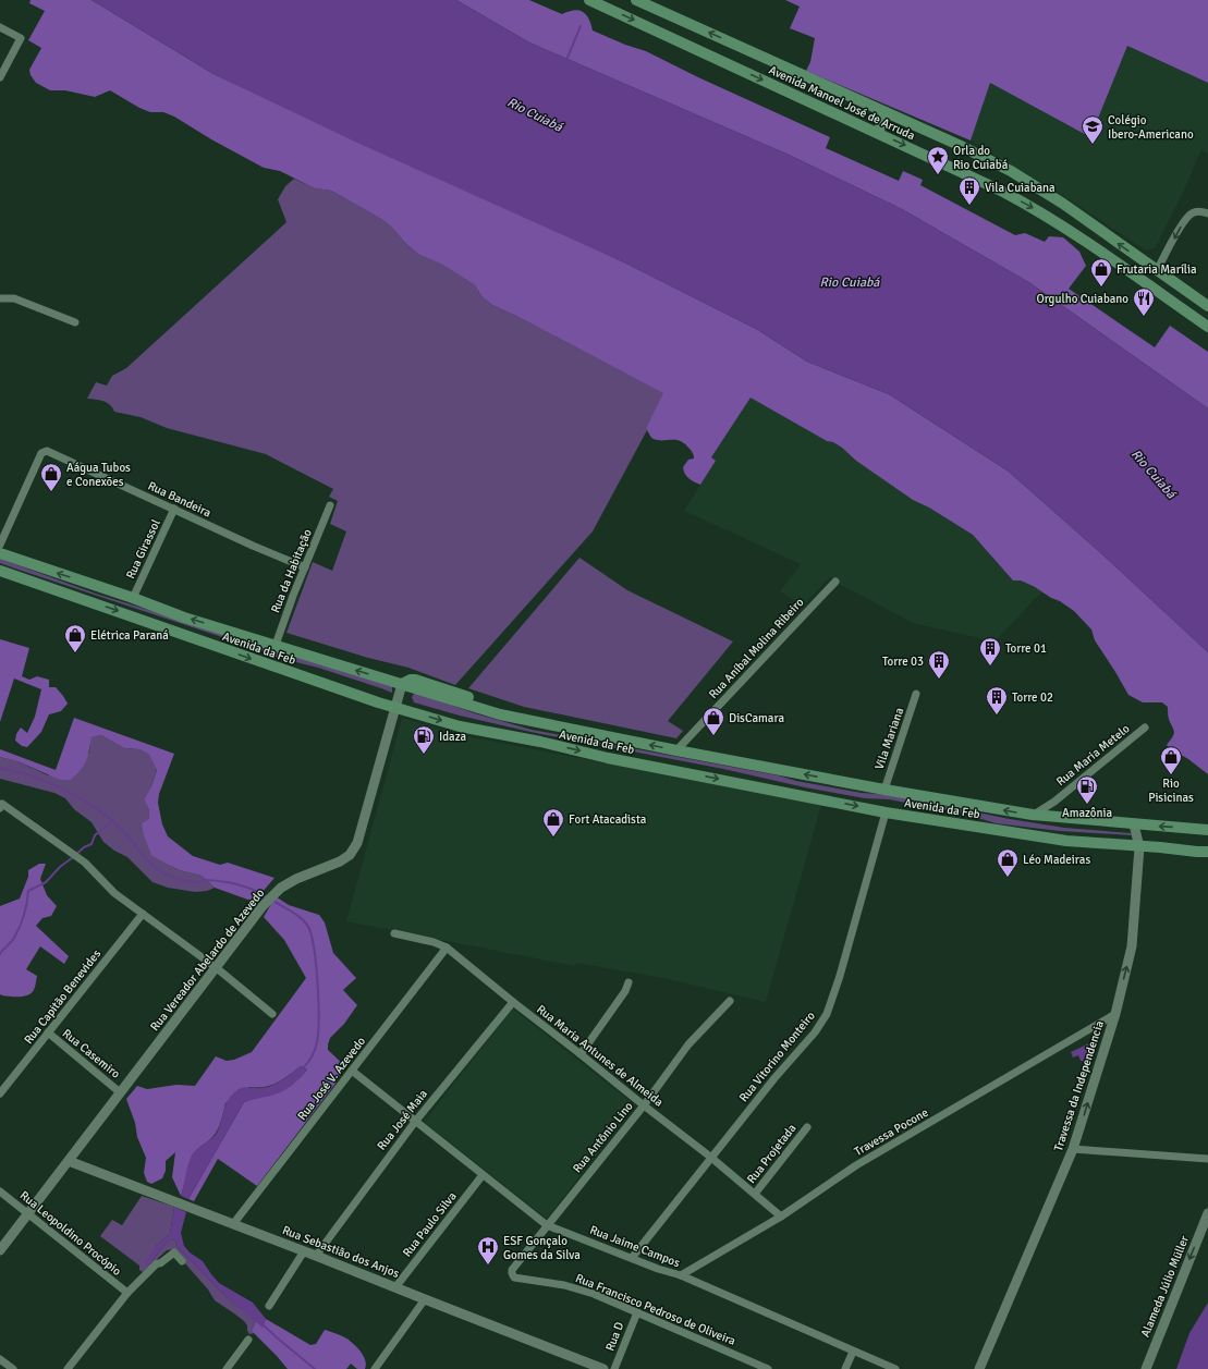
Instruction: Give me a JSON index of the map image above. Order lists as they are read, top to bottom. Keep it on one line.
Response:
{"streets":{"main road":["Avenida Manoel José de Arruda","Avenida da Feb"],"street":["Rua Bandeira","Rua Girassol","Rua da Habitação","Rua Aníbal Molina Ribeiro","Vila Mariana","Rua Maria Metelo","Rua Vereador Abelardo de Azevedo","Rua Capitão Benevides","Rua Casemiro","Rua Maria Antunes de Almeida","Rua Vitorino Monteiro","Rua José V. Azevedo","Travessa da Independencia","Rua José Maia","Travessa Pocone","Rua Antônio Lino","Rua Projetada","Rua Paulo Silva","Rua Leopoldino Procópio","Rua Jaime Campos","Rua Sebastião dos Anjos","Alameda Júlio Müller","Rua Francisco Pedroso de Oliveira","Rua D"]},"crossings":[["Rua Bandeira","Rua Girassol"],["Rua Bandeira","Rua da Habitação"],["Rua Girassol","Avenida da Feb"],["Rua da Habitação","Avenida da Feb"],["Avenida da Feb","Rua Aníbal Molina Ribeiro"],["Avenida da Feb","Vila Mariana"],["Avenida da Feb","Rua Maria Metelo"],["Avenida da Feb","Rua Vereador Abelardo de Azevedo"],["Avenida da Feb","Rua Vitorino Monteiro"],["Avenida da Feb","Travessa da Independencia"],["Rua Vereador Abelardo de Azevedo","Rua Casemiro"],["Rua Vereador Abelardo de Azevedo","Rua Leopoldino Procópio"],["Rua Vereador Abelardo de Azevedo","Rua Sebastião dos Anjos"],["Rua Capitão Benevides","Rua Casemiro"],["Rua Maria Antunes de Almeida","Rua Vitorino Monteiro"],["Rua Maria Antunes de Almeida","Rua José V. Azevedo"],["Rua Maria Antunes de Almeida","Rua José Maia"],["Rua Maria Antunes de Almeida","Travessa Pocone"],["Rua Maria Antunes de Almeida","Rua Antônio Lino"],["Rua Maria Antunes de Almeida","Rua Projetada"],["Rua Vitorino Monteiro","Rua Jaime Campos"],["Rua José V. Azevedo","Rua Jaime Campos"],["Rua José V. Azevedo","Rua Sebastião dos Anjos"],["Travessa da Independencia","Travessa Pocone"],["Rua José Maia","Rua Jaime Campos"],["Rua José Maia","Rua Sebastião dos Anjos"],["Travessa Pocone","Rua Jaime Campos"],["Rua Antônio Lino","Rua Jaime Campos"],["Rua Antônio Lino","Rua Francisco Pedroso de Oliveira"],["Rua Paulo Silva","Rua Jaime Campos"],["Rua Paulo Silva","Rua Sebastião dos Anjos"],["Rua Francisco Pedroso de Oliveira","Rua D"]],"one_way":["Travessa da Independencia","Alameda Júlio Müller"],"water":["Rio Cuiabá"],"places":{"school or university":["Colégio Ibero-Americano"],"place":["Orla do Rio Cuiabá"],"building":["Vila Cuiabana","Torre 01","Torre 03","Torre 02"],"shop":["Frutaria Marília","Aágua Tubos e Conexões","Elétrica Paraná","DisCamara","Rio Pisicinas","Fort Atacadista","Léo Madeiras"],"restaurant":["Orgulho Cuiabano"],"fuel station":["Idaza","Amazônia"],"hospital":["ESF Gonçalo Gomes da Silva"]}}
